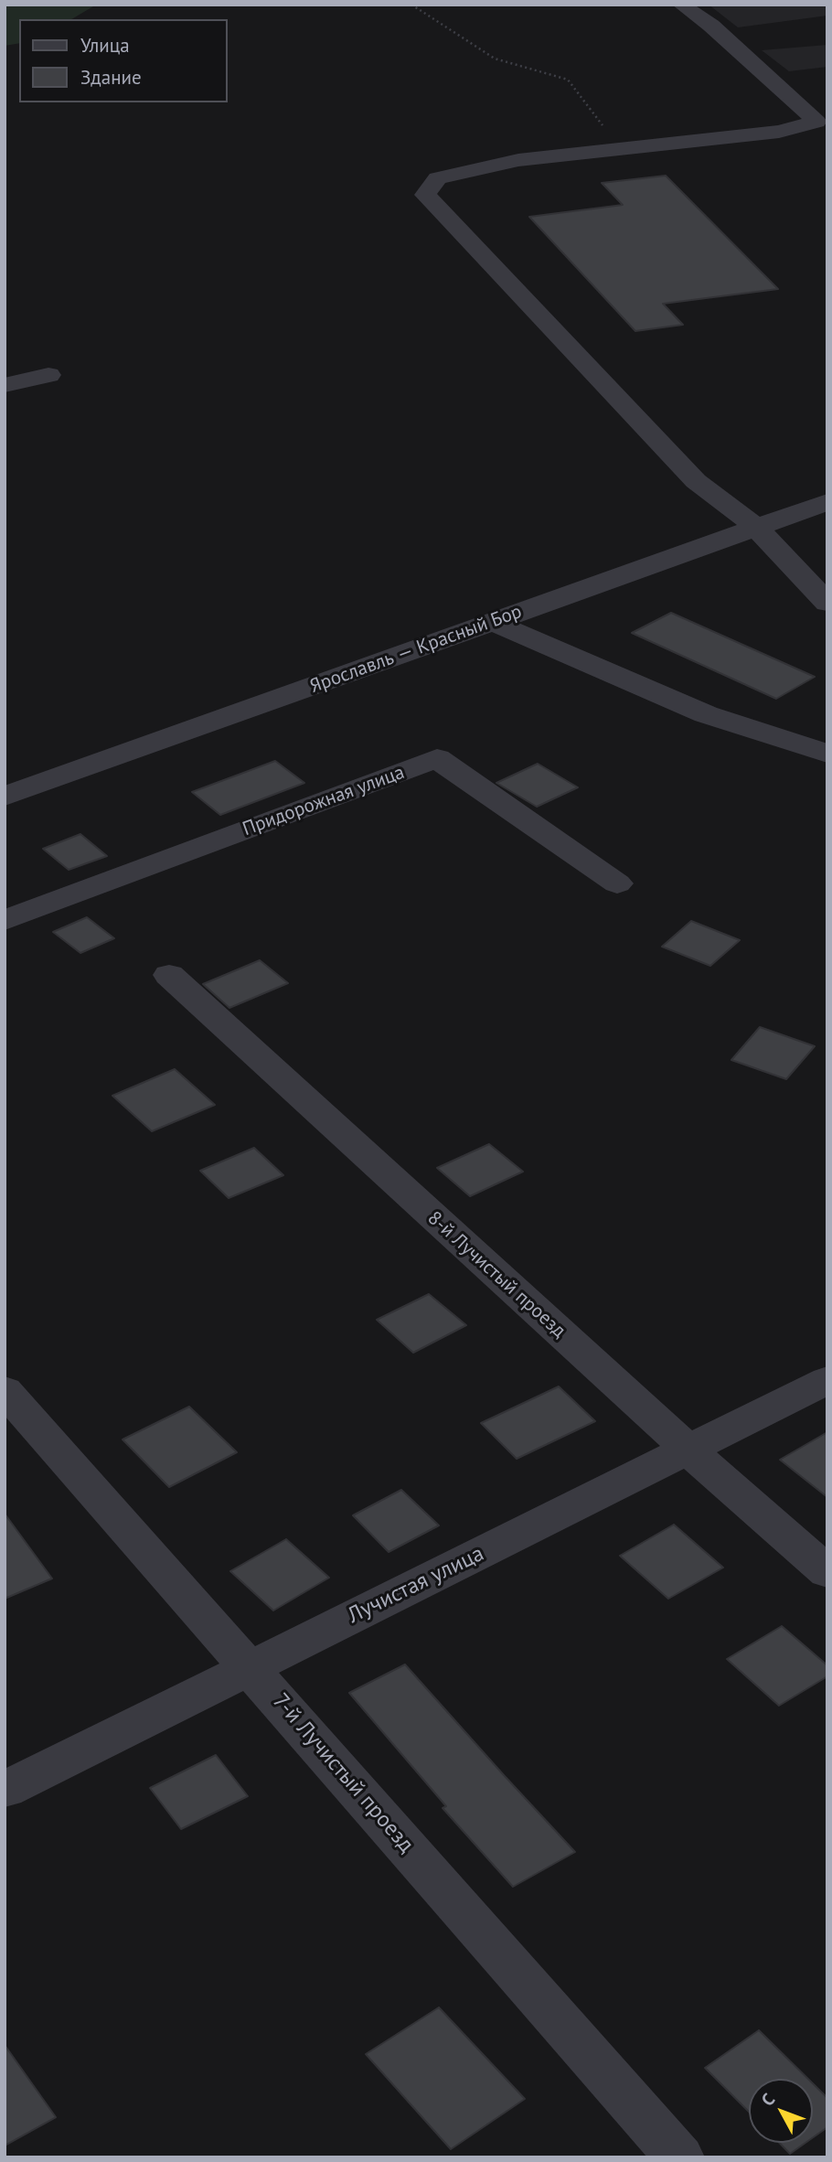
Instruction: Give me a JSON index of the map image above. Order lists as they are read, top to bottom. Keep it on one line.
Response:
{"streets":{"street":["Ярославль — Красный Бор","Придорожная улица","8-й Лучистый проезд","Лучистая улица","7-й Лучистый проезд"]},"crossings":[["8-й Лучистый проезд","Лучистая улица"],["Лучистая улица","7-й Лучистый проезд"]],"legend":["Улица","Здание"],"north":"top left"}
